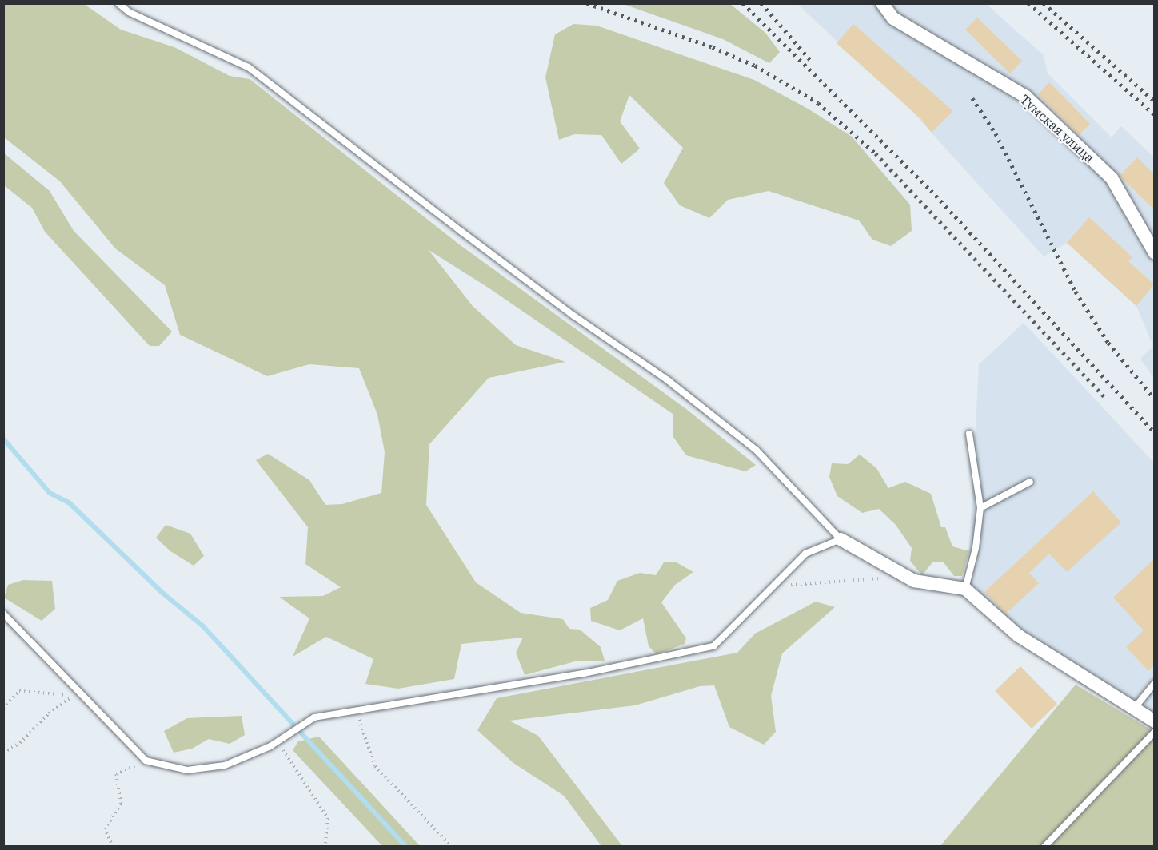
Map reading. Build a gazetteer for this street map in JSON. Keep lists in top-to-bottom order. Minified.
{"streets":{"street":["Тумская улица"]}}
